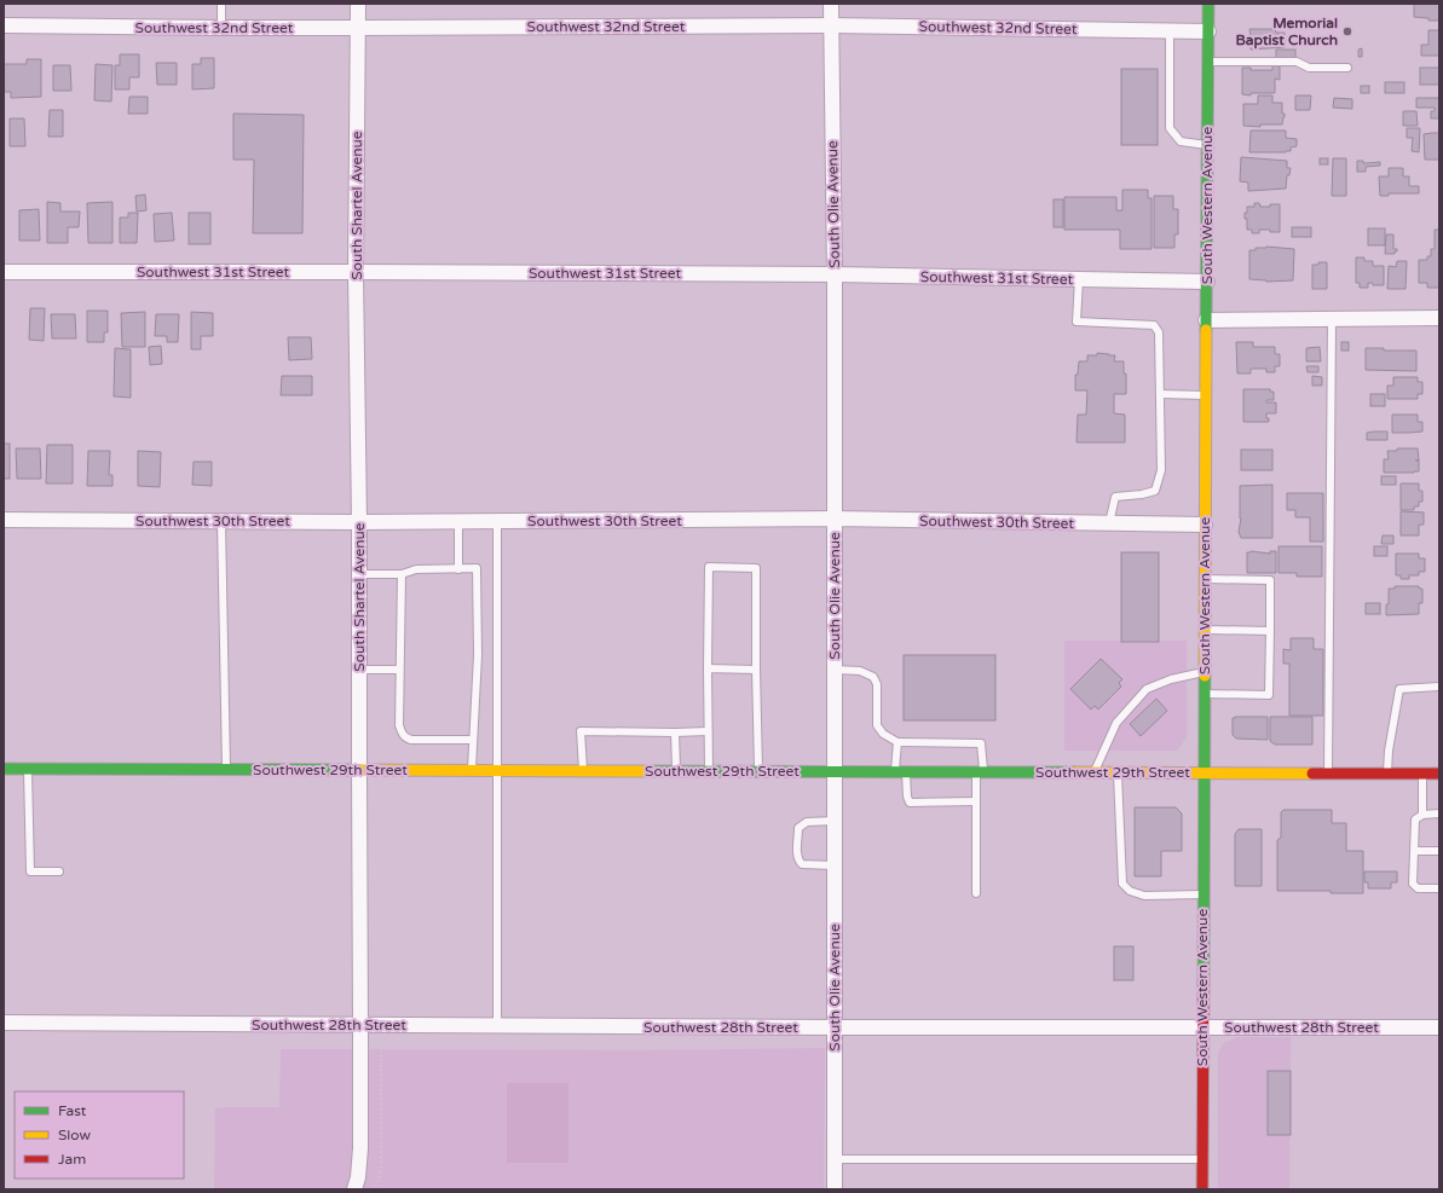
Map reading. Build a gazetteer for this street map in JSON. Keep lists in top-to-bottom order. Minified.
{"streets":{"main road":["South Western Avenue","Southwest 29th Street"],"street":["Southwest 32nd Street","South Olie Avenue","South Shartel Avenue","Southwest 31st Street","Southwest 30th Street","Southwest 28th Street"]},"crossings":[["Southwest 32nd Street","South Olie Avenue"],["Southwest 32nd Street","South Shartel Avenue"],["Southwest 32nd Street","South Western Avenue"],["South Olie Avenue","Southwest 31st Street"],["South Olie Avenue","Southwest 30th Street"],["South Olie Avenue","Southwest 29th Street"],["South Olie Avenue","Southwest 28th Street"],["South Shartel Avenue","Southwest 31st Street"],["South Shartel Avenue","Southwest 30th Street"],["South Shartel Avenue","Southwest 29th Street"],["South Shartel Avenue","Southwest 28th Street"],["South Western Avenue","Southwest 31st Street"],["South Western Avenue","Southwest 30th Street"],["South Western Avenue","Southwest 29th Street"],["South Western Avenue","Southwest 28th Street"]],"places":["Memorial Baptist Church"],"legend":["Fast","Slow","Jam"]}
